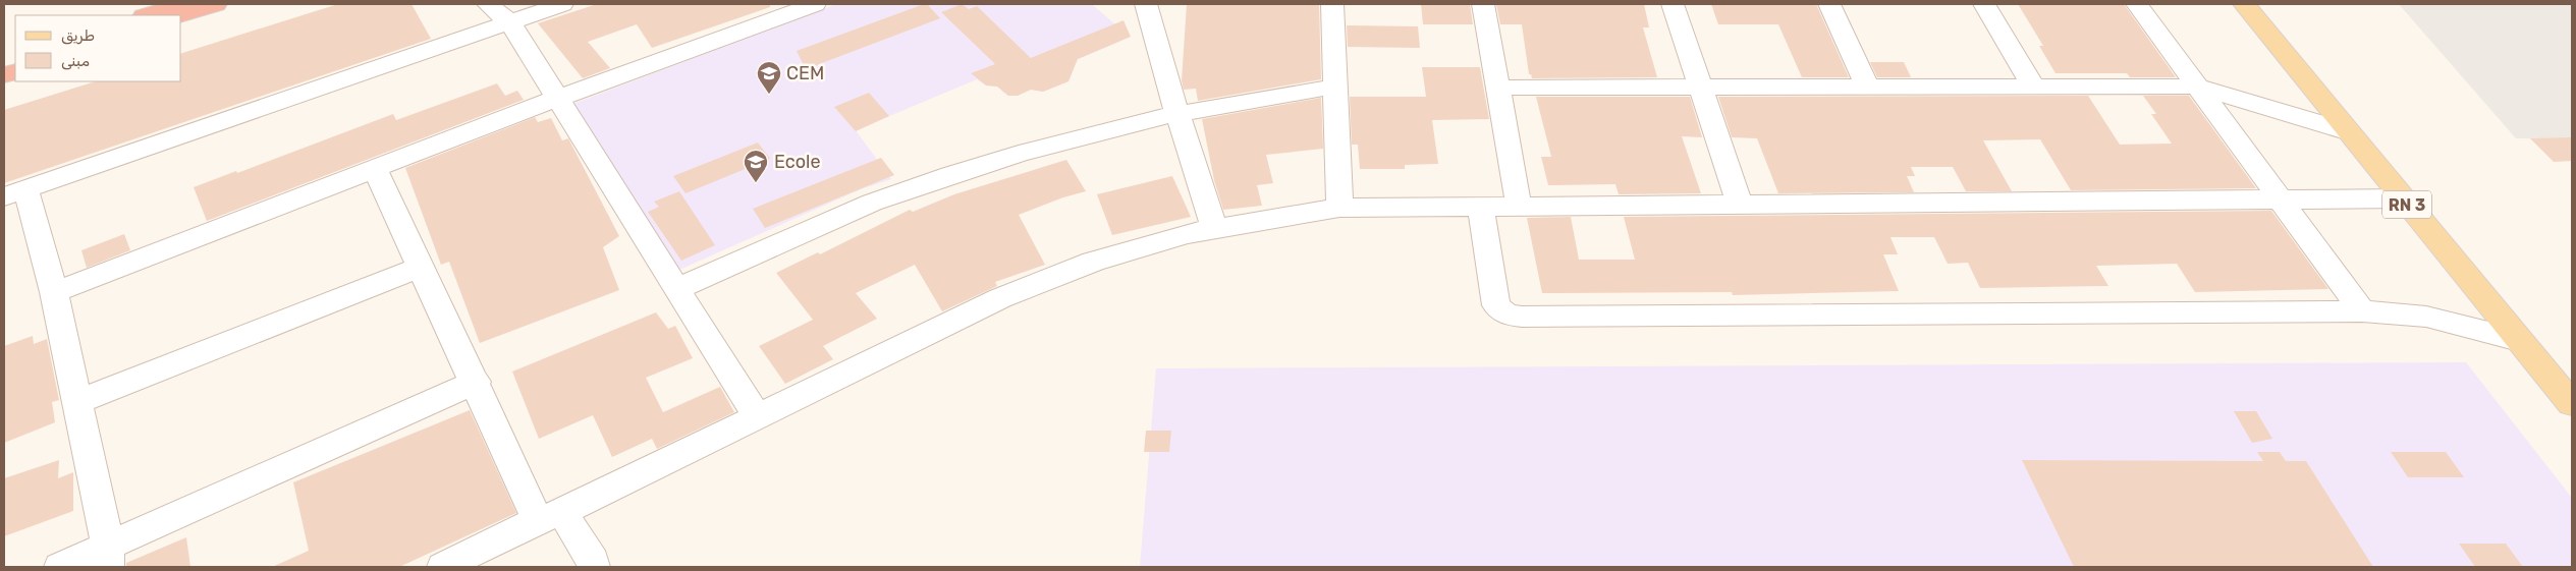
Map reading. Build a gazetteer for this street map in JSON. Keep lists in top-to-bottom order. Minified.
{"streets":{"main road":["RN 3"]},"places":{"school or university":["CEM","Ecole"]},"legend":["طريق","مبنى"]}
